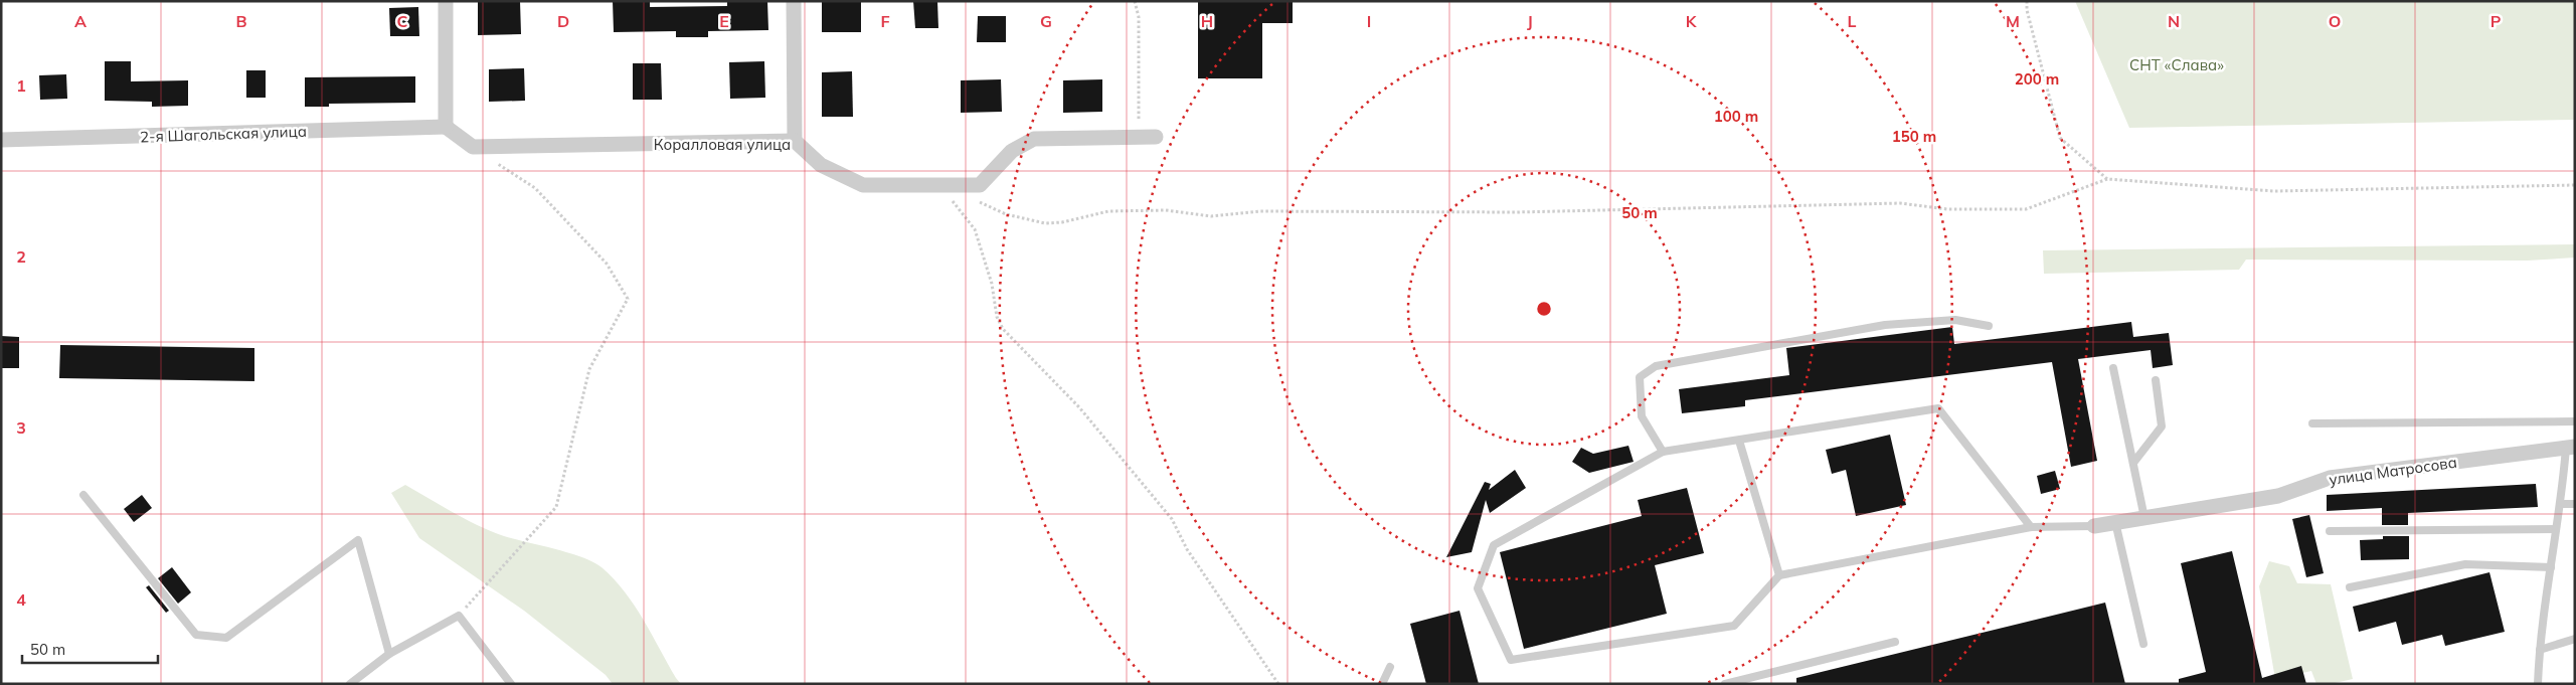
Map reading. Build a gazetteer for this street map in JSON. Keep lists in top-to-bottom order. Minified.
{"streets":{"street":["2-я Шагольская улица","Коралловая улица","улица Матросова"]},"crossings":[["2-я Шагольская улица","Коралловая улица"]],"parks":["СНТ «Слава»"],"scale_bar":"50 m","grid":{"columns":["A","B","C","D","E","F","G","H","I","J","K","L","M","N","O","P"],"rows":["1","2","3","4"]},"rings":["200 m","100 m","150 m","50 m"]}
